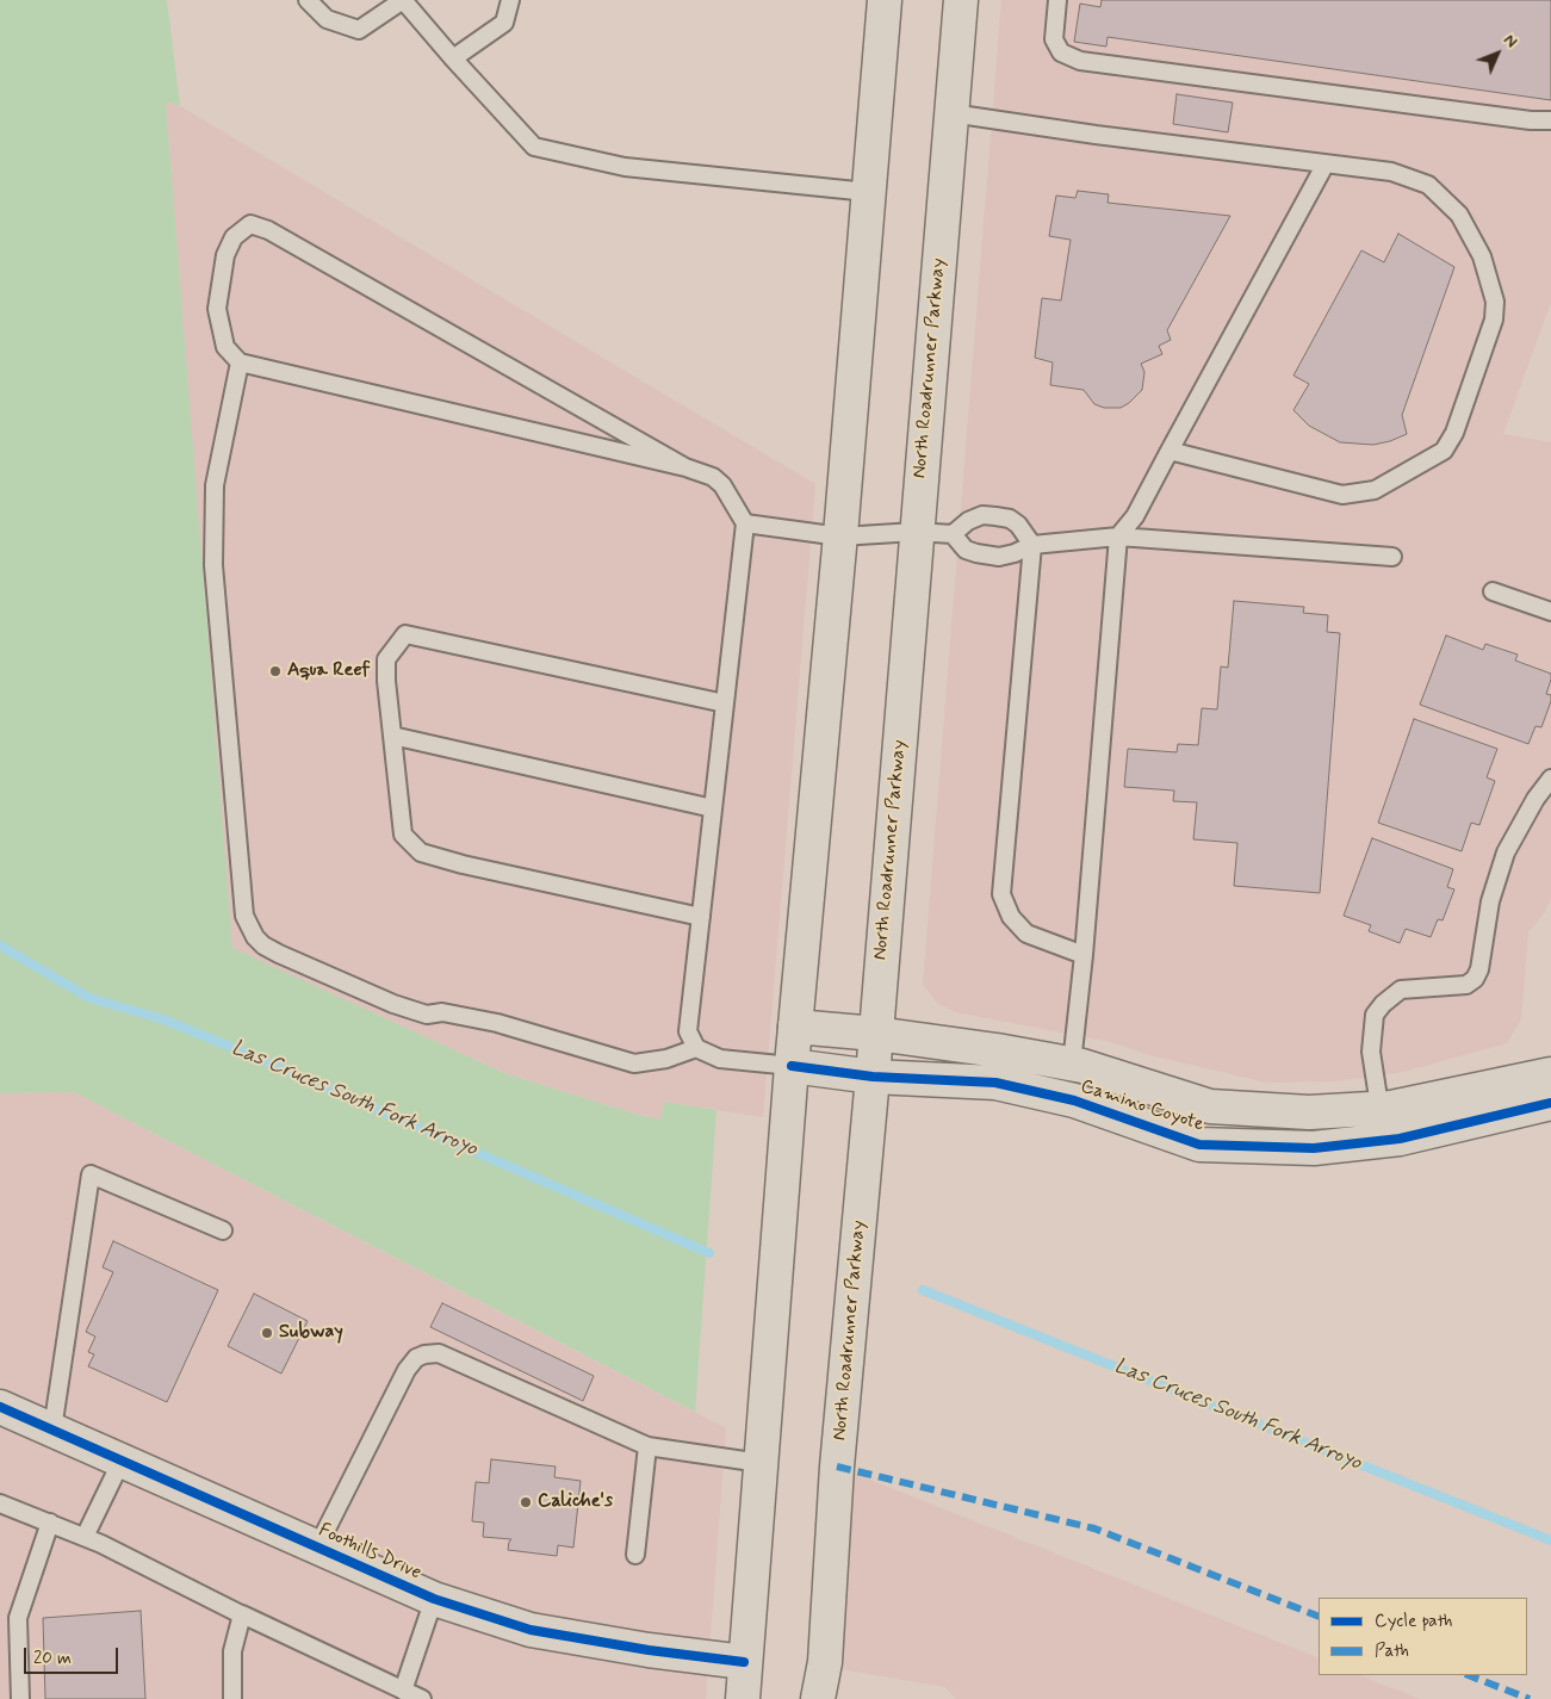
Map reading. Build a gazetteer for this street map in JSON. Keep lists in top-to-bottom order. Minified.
{"streets":{"main road":["North Roadrunner Parkway","Camino Coyote","Foothills Drive"]},"crossings":[["North Roadrunner Parkway","Camino Coyote"]],"water":["Las Cruces South Fork Arroyo"],"places":["Aqua Reef","Subway","Caliche's"],"legend":["Cycle path","Path"],"scale_bar":"20 m","north":"top right"}
